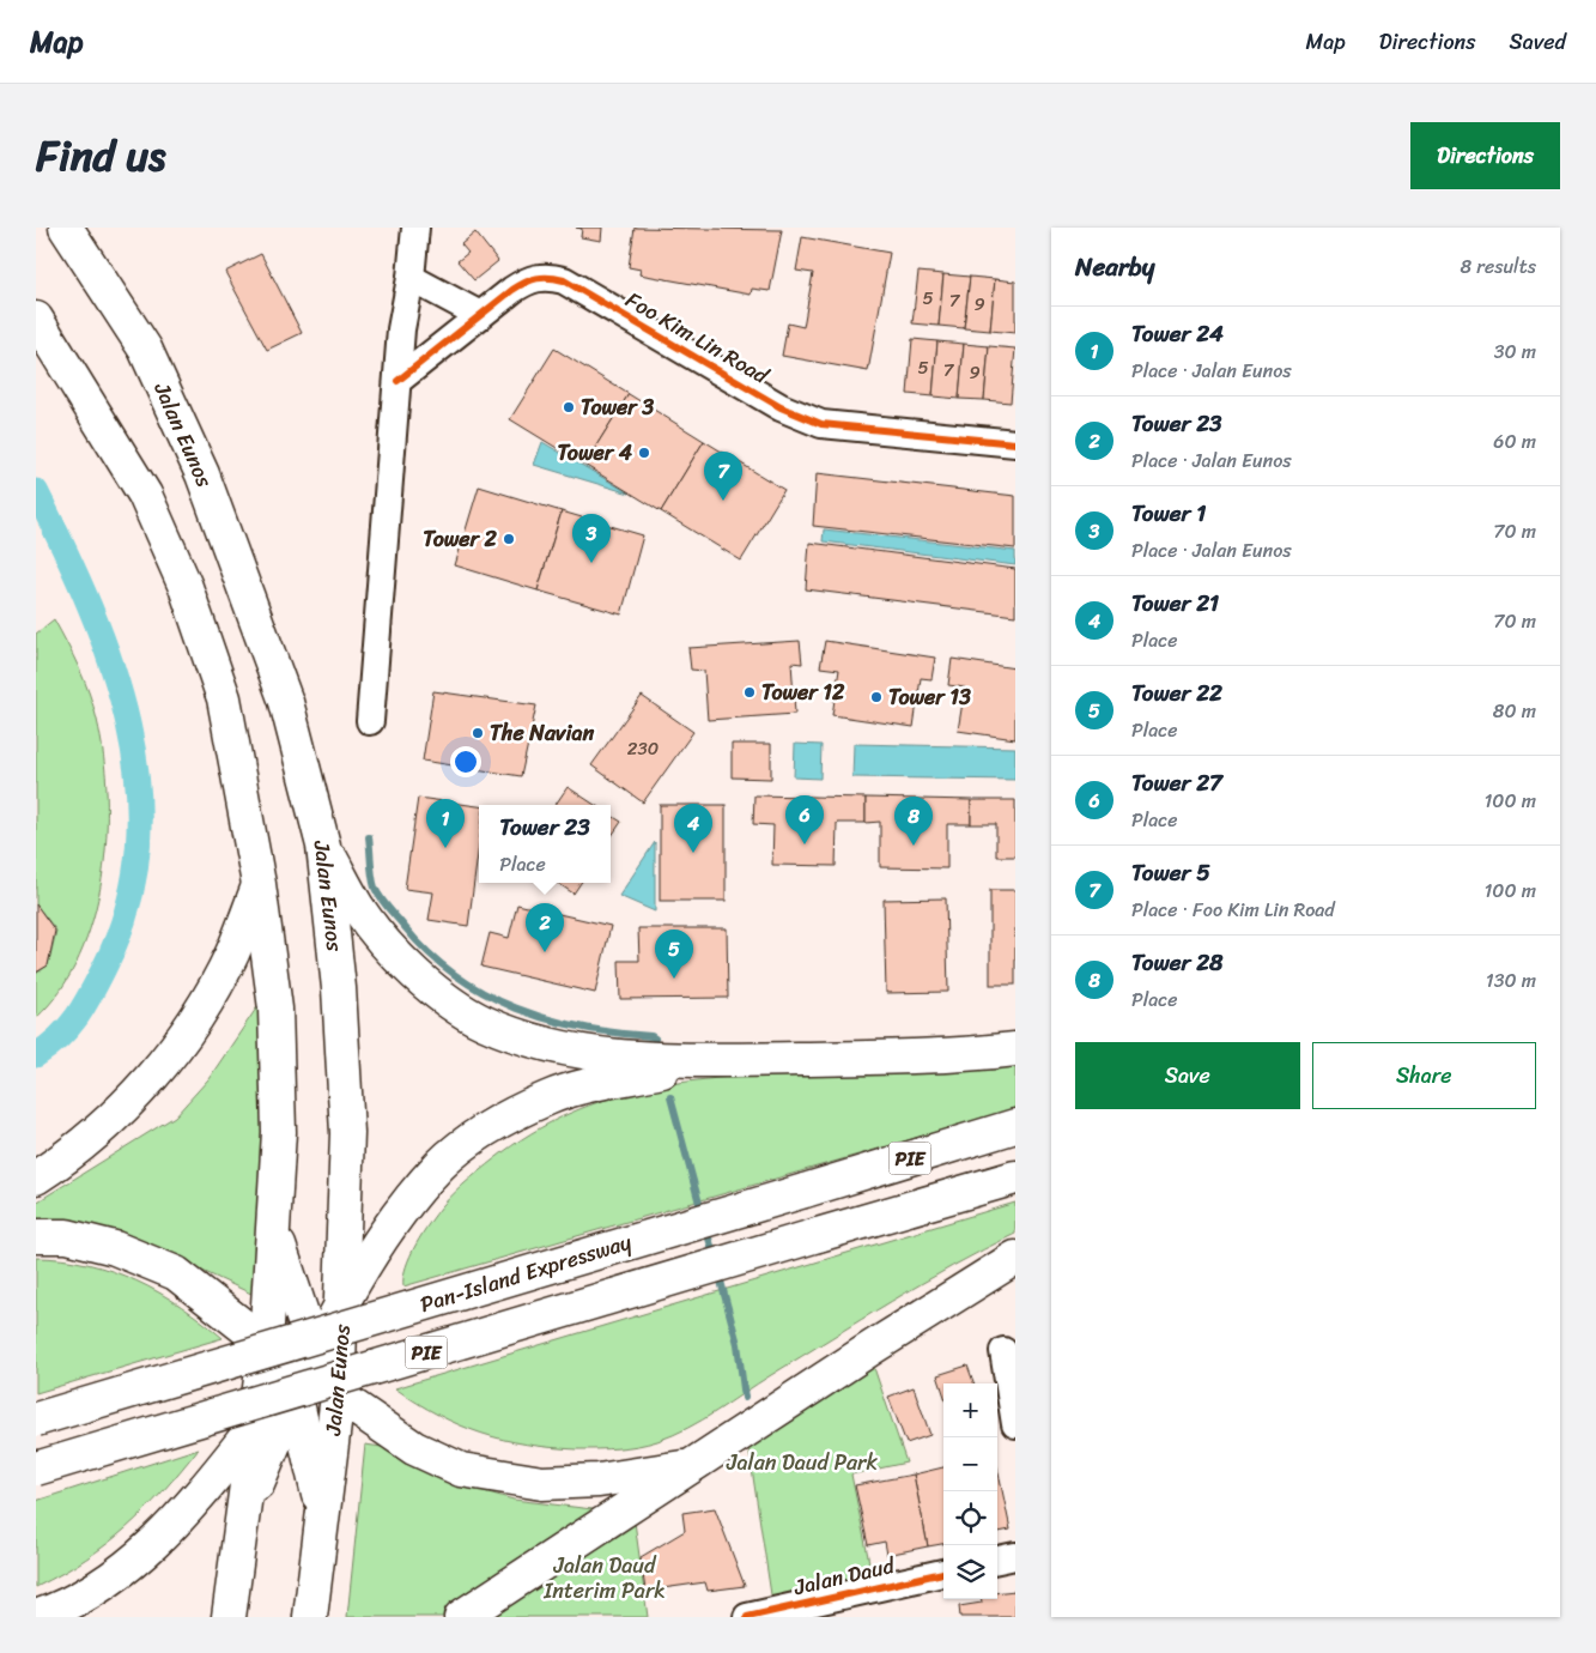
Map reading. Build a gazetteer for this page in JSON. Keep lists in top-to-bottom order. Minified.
{"streets":{"highway":["Jalan Eunos","PIE","Pan-Island Expressway"],"street":["Foo Kim Lin Road","Jalan Daud"]},"parks":["Jalan Daud Park","Jalan Daud Interim Park"],"places":["Tower 3","Tower 4","Tower 2","Tower 12","Tower 13","The Navian"],"house_numbers":["5","7","9","5","7","9","230"],"page":{"header":"Map","nav":["Map","Directions","Saved"],"title":"Find us","buttons":["Directions",["Save","Share"]],"heading":["Nearby","8 results"],"list":[{"mark":"1","name":"Tower 24","note":"Place · Jalan Eunos","value":"30 m"},{"mark":"2","name":"Tower 23","note":"Place · Jalan Eunos","value":"60 m"},{"mark":"3","name":"Tower 1","note":"Place · Jalan Eunos","value":"70 m"},{"mark":"4","name":"Tower 21","note":"Place","value":"70 m"},{"mark":"5","name":"Tower 22","note":"Place","value":"80 m"},{"mark":"6","name":"Tower 27","note":"Place","value":"100 m"},{"mark":"7","name":"Tower 5","note":"Place · Foo Kim Lin Road","value":"100 m"},{"mark":"8","name":"Tower 28","note":"Place","value":"130 m"}],"pins":["7","3","6","8","1","4","2","5"],"popup":["Tower 23","Place"],"map_buttons":["+","−"]}}
